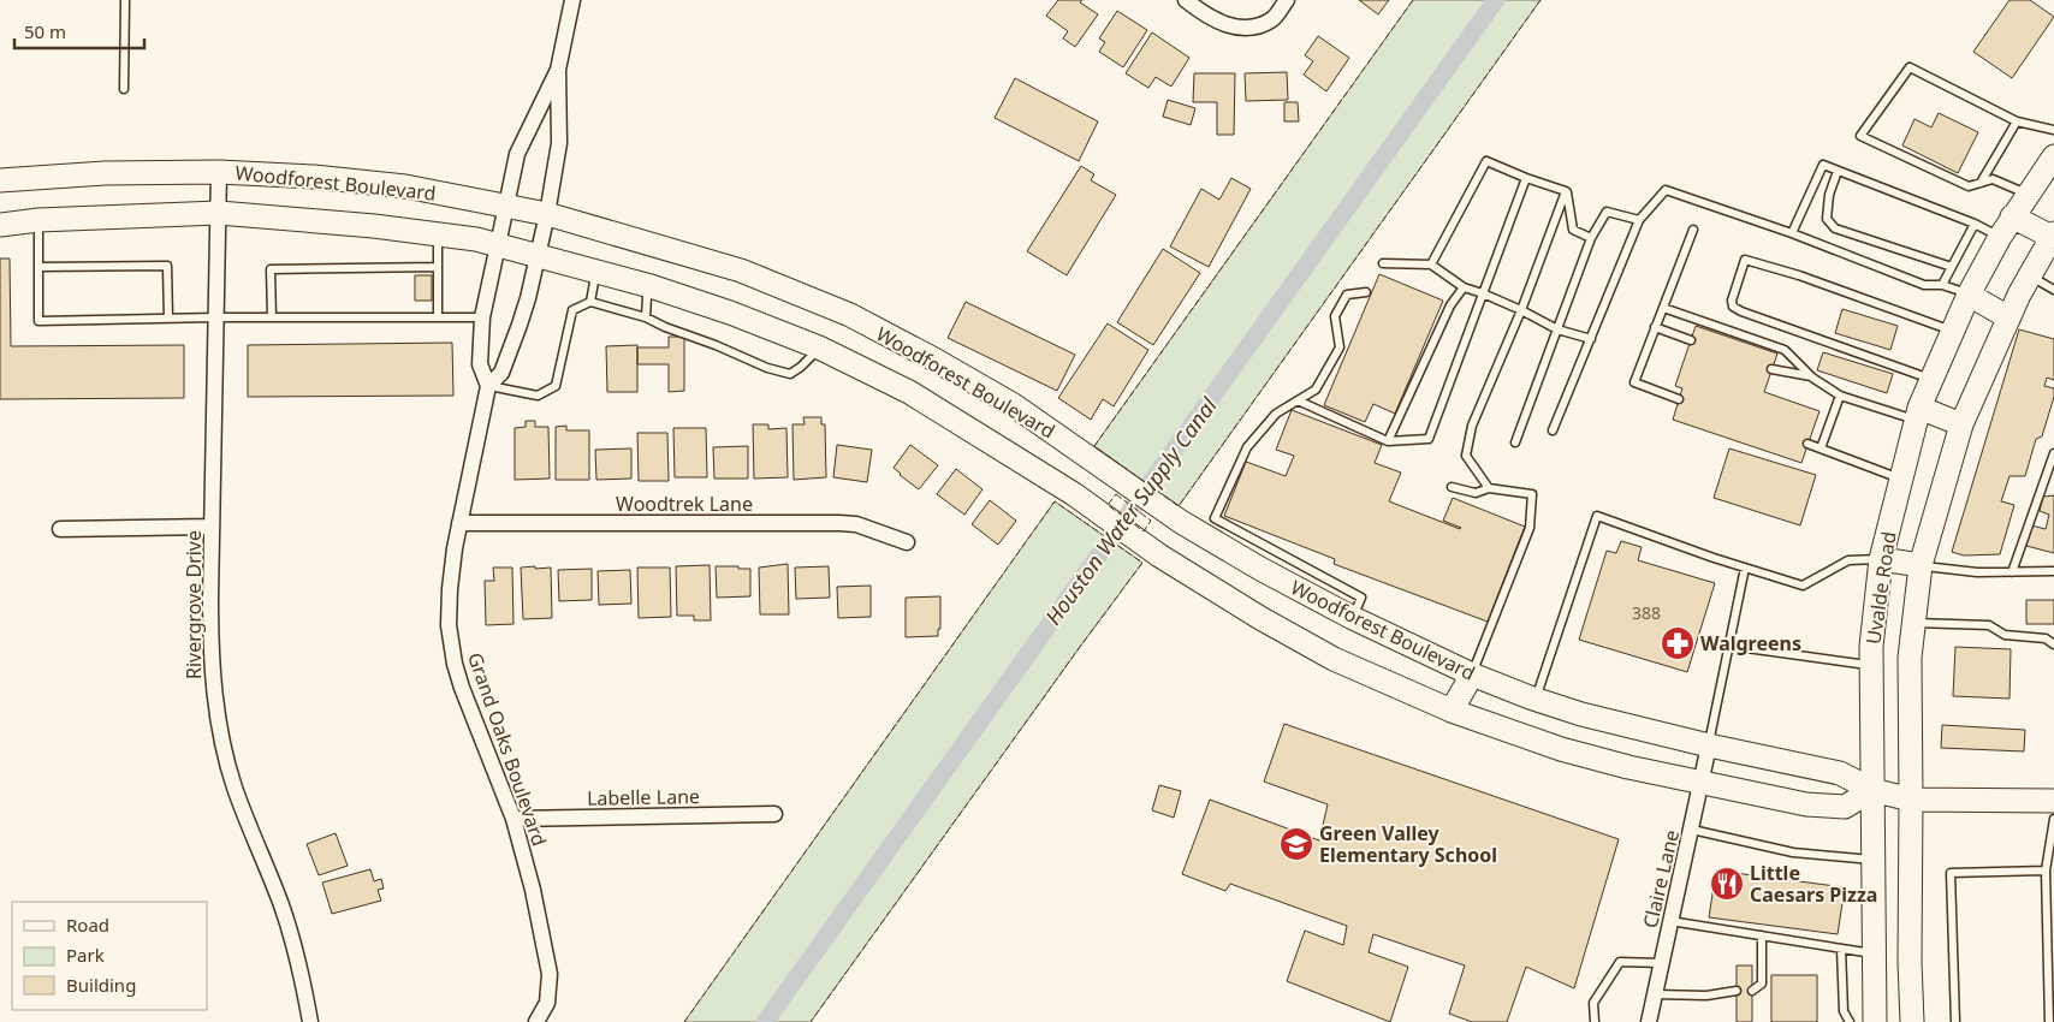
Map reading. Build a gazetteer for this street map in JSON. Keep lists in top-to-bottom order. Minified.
{"streets":{"main road":["Woodforest Boulevard","Uvalde Road"],"street":["Woodtrek Lane","Rivergrove Drive","Grand Oaks Boulevard","Labelle Lane","Claire Lane"]},"crossings":[["Woodforest Boulevard","Uvalde Road"],["Woodforest Boulevard","Rivergrove Drive"],["Woodforest Boulevard","Grand Oaks Boulevard"],["Woodforest Boulevard","Claire Lane"],["Woodtrek Lane","Grand Oaks Boulevard"],["Grand Oaks Boulevard","Labelle Lane"]],"water":["Houston Water Supply Canal"],"places":{"pharmacy":["Walgreens"],"school or university":["Green Valley Elementary School"],"restaurant":["Little Caesars Pizza"]},"house_numbers":["388"],"legend":["Road","Park","Building"],"scale_bar":"50 m"}
